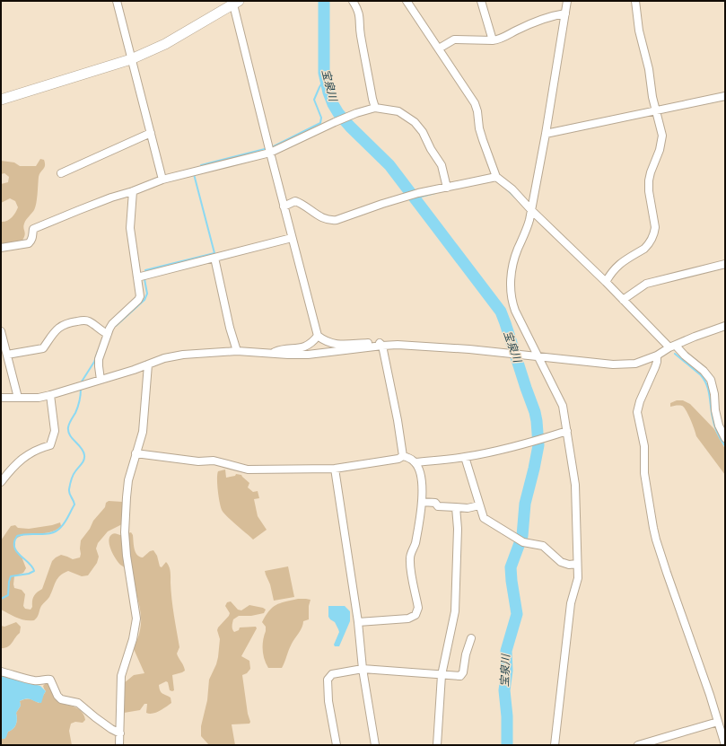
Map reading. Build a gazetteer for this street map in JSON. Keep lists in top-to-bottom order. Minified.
{"water":["宝泉川"]}
